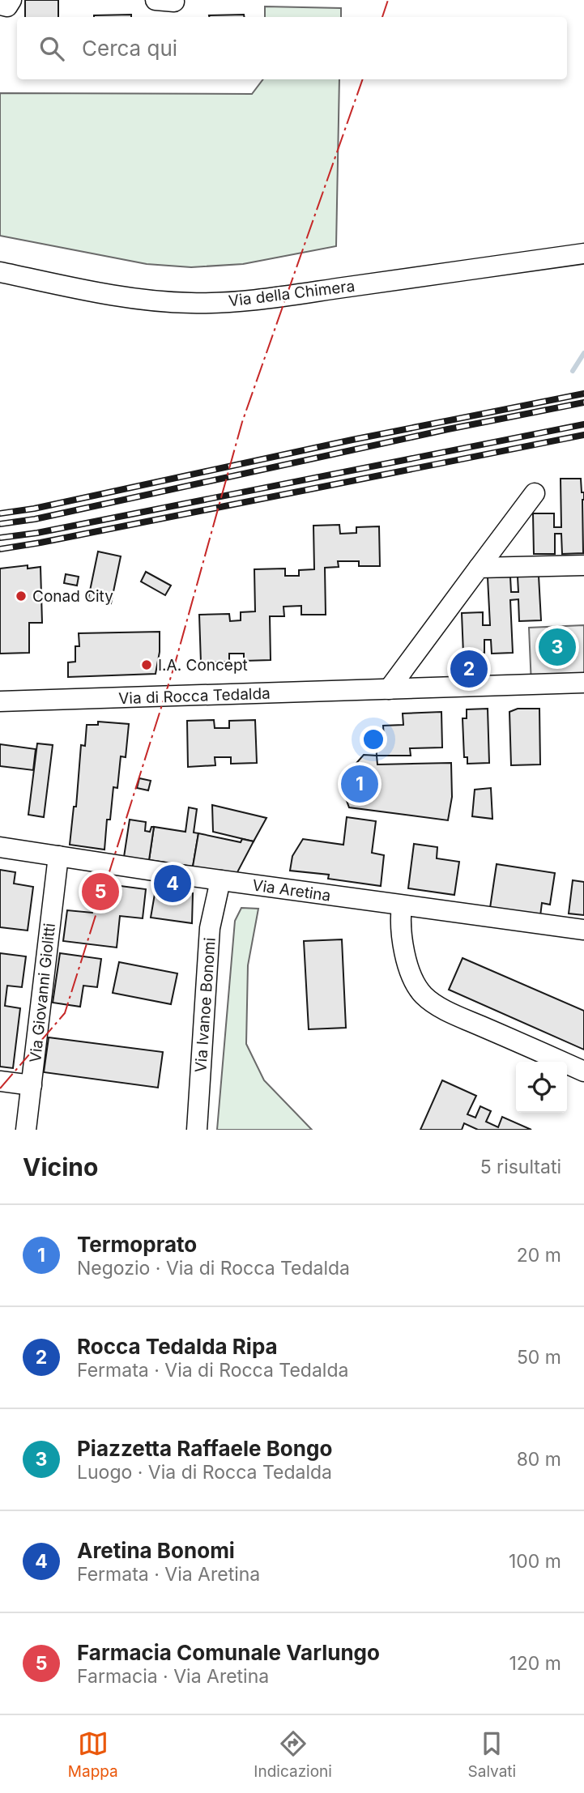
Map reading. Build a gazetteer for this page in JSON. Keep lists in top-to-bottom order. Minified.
{"streets":{"street":["Via della Chimera","Via di Rocca Tedalda","Via Aretina","Via Giovanni Giolitti","Via Ivanoe Bonomi"]},"crossings":[["Via Aretina","Via Giovanni Giolitti"],["Via Aretina","Via Ivanoe Bonomi"]],"places":["Conad City","I.A. Concept"],"page":{"search":"Cerca qui","pins":["3","2","1","4","5"],"heading":["Vicino","5 risultati"],"list":[{"mark":"1","name":"Termoprato","note":"Negozio · Via di Rocca Tedalda","value":"20 m"},{"mark":"2","name":"Rocca Tedalda Ripa","note":"Fermata · Via di Rocca Tedalda","value":"50 m"},{"mark":"3","name":"Piazzetta Raffaele Bongo","note":"Luogo · Via di Rocca Tedalda","value":"80 m"},{"mark":"4","name":"Aretina Bonomi","note":"Fermata · Via Aretina","value":"100 m"},{"mark":"5","name":"Farmacia Comunale Varlungo","note":"Farmacia · Via Aretina","value":"120 m"}],"nav":["Mappa","Indicazioni","Salvati"]}}
